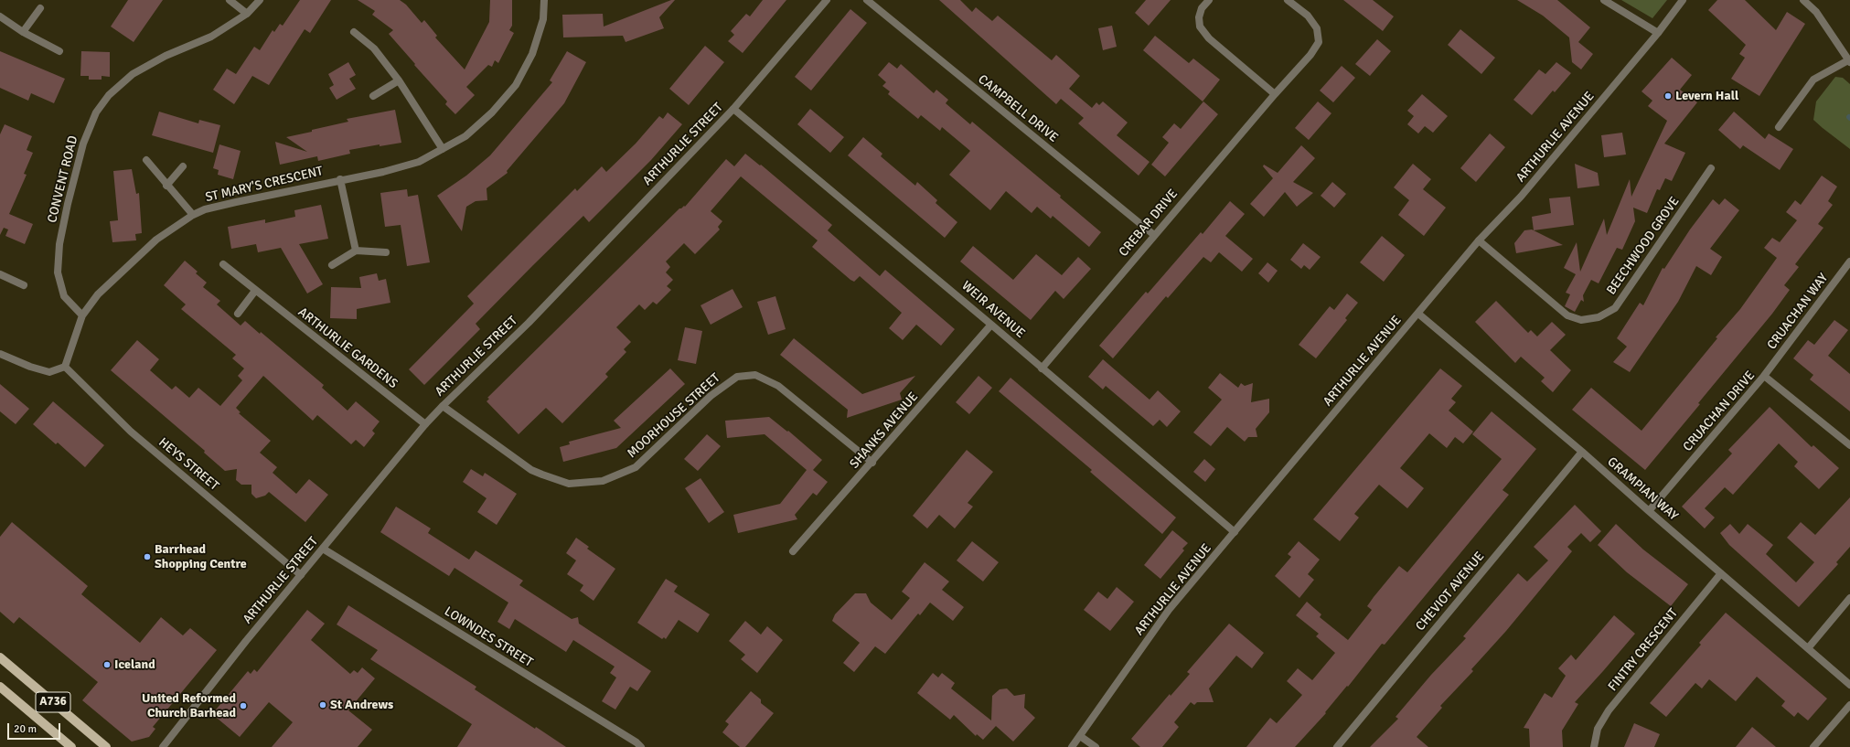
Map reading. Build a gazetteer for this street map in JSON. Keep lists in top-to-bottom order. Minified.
{"streets":{"main road":["A736"],"street":["CAMPBELL DRIVE","ARTHURLIE AVENUE","ARTHURLIE STREET","CONVENT ROAD","ST MARY'S CRESCENT","CREBAR DRIVE","BEECHWOOD GROVE","WEIR AVENUE","CRUACHAN WAY","ARTHURLIE GARDENS","CRUACHAN DRIVE","MOORHOUSE STREET","SHANKS AVENUE","HEYS STREET","GRAMPIAN WAY","CHEVIOT AVENUE","LOWNDES STREET","FINTRY CRESCENT"]},"crossings":[["CAMPBELL DRIVE","CREBAR DRIVE"],["ARTHURLIE AVENUE","BEECHWOOD GROVE"],["ARTHURLIE AVENUE","WEIR AVENUE"],["ARTHURLIE AVENUE","GRAMPIAN WAY"],["ARTHURLIE STREET","WEIR AVENUE"],["ARTHURLIE STREET","ARTHURLIE GARDENS"],["ARTHURLIE STREET","MOORHOUSE STREET"],["ARTHURLIE STREET","HEYS STREET"],["ARTHURLIE STREET","LOWNDES STREET"],["CONVENT ROAD","ST MARY'S CRESCENT"],["ST MARY'S CRESCENT","HEYS STREET"],["CREBAR DRIVE","WEIR AVENUE"],["WEIR AVENUE","SHANKS AVENUE"],["CRUACHAN WAY","CRUACHAN DRIVE"],["CRUACHAN DRIVE","GRAMPIAN WAY"],["MOORHOUSE STREET","SHANKS AVENUE"],["GRAMPIAN WAY","CHEVIOT AVENUE"],["GRAMPIAN WAY","FINTRY CRESCENT"]],"places":["Levern Hall","Barrhead Shopping Centre","Iceland","St Andrews","United Reformed Church Barhead"],"scale_bar":"20 m"}
